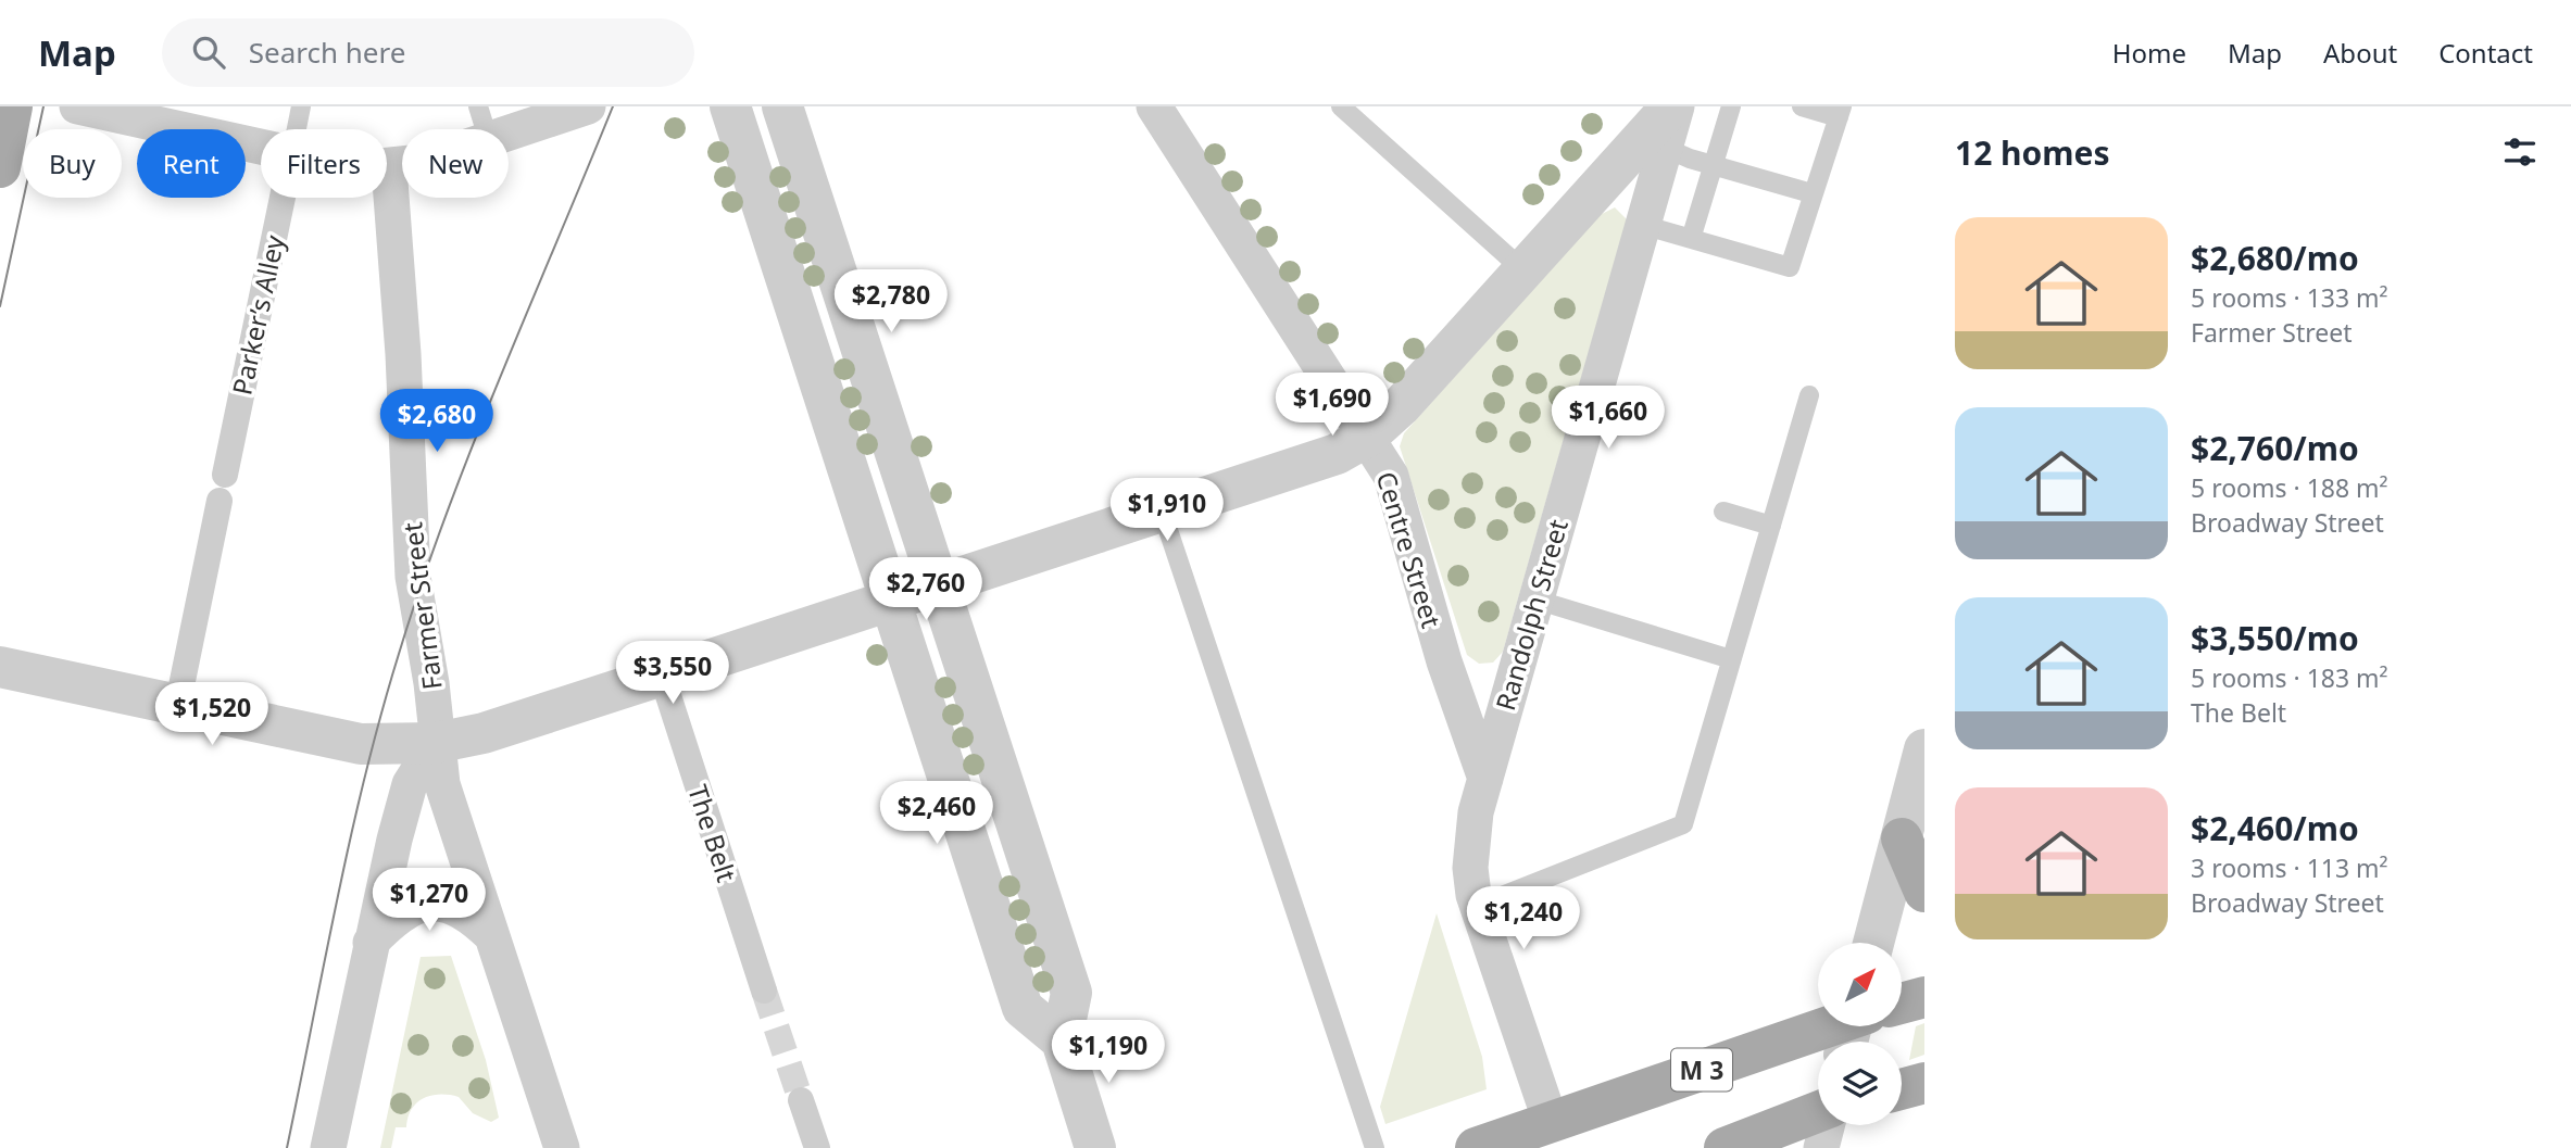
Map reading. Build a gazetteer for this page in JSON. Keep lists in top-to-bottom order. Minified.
{"streets":{"main road":["M 3"],"street":["Parker’s Alley","Centre Street","Farmer Street","Randolph Street","The Belt"]},"crossings":[["Centre Street","Randolph Street"],["Randolph Street","M 3"]],"north":"top right","page":{"header":"Map","search":"Search here","nav":["Home","Map","About","Contact"],"heading":"12 homes","chip":["Buy","Rent","Filters","New"],"list":[{"name":"$2,680/mo","note":"5 rooms · 133 m² · Farmer Street"},{"name":"$2,760/mo","note":"5 rooms · 188 m² · Broadway Street"},{"name":"$3,550/mo","note":"5 rooms · 183 m² · The Belt"},{"name":"$2,460/mo","note":"3 rooms · 113 m² · Broadway Street"}],"price":["$2,780","$1,690","$1,660","$2,680","$1,910","$2,760","$3,550","$1,520","$2,460","$1,270","$1,240","$1,190"]}}
